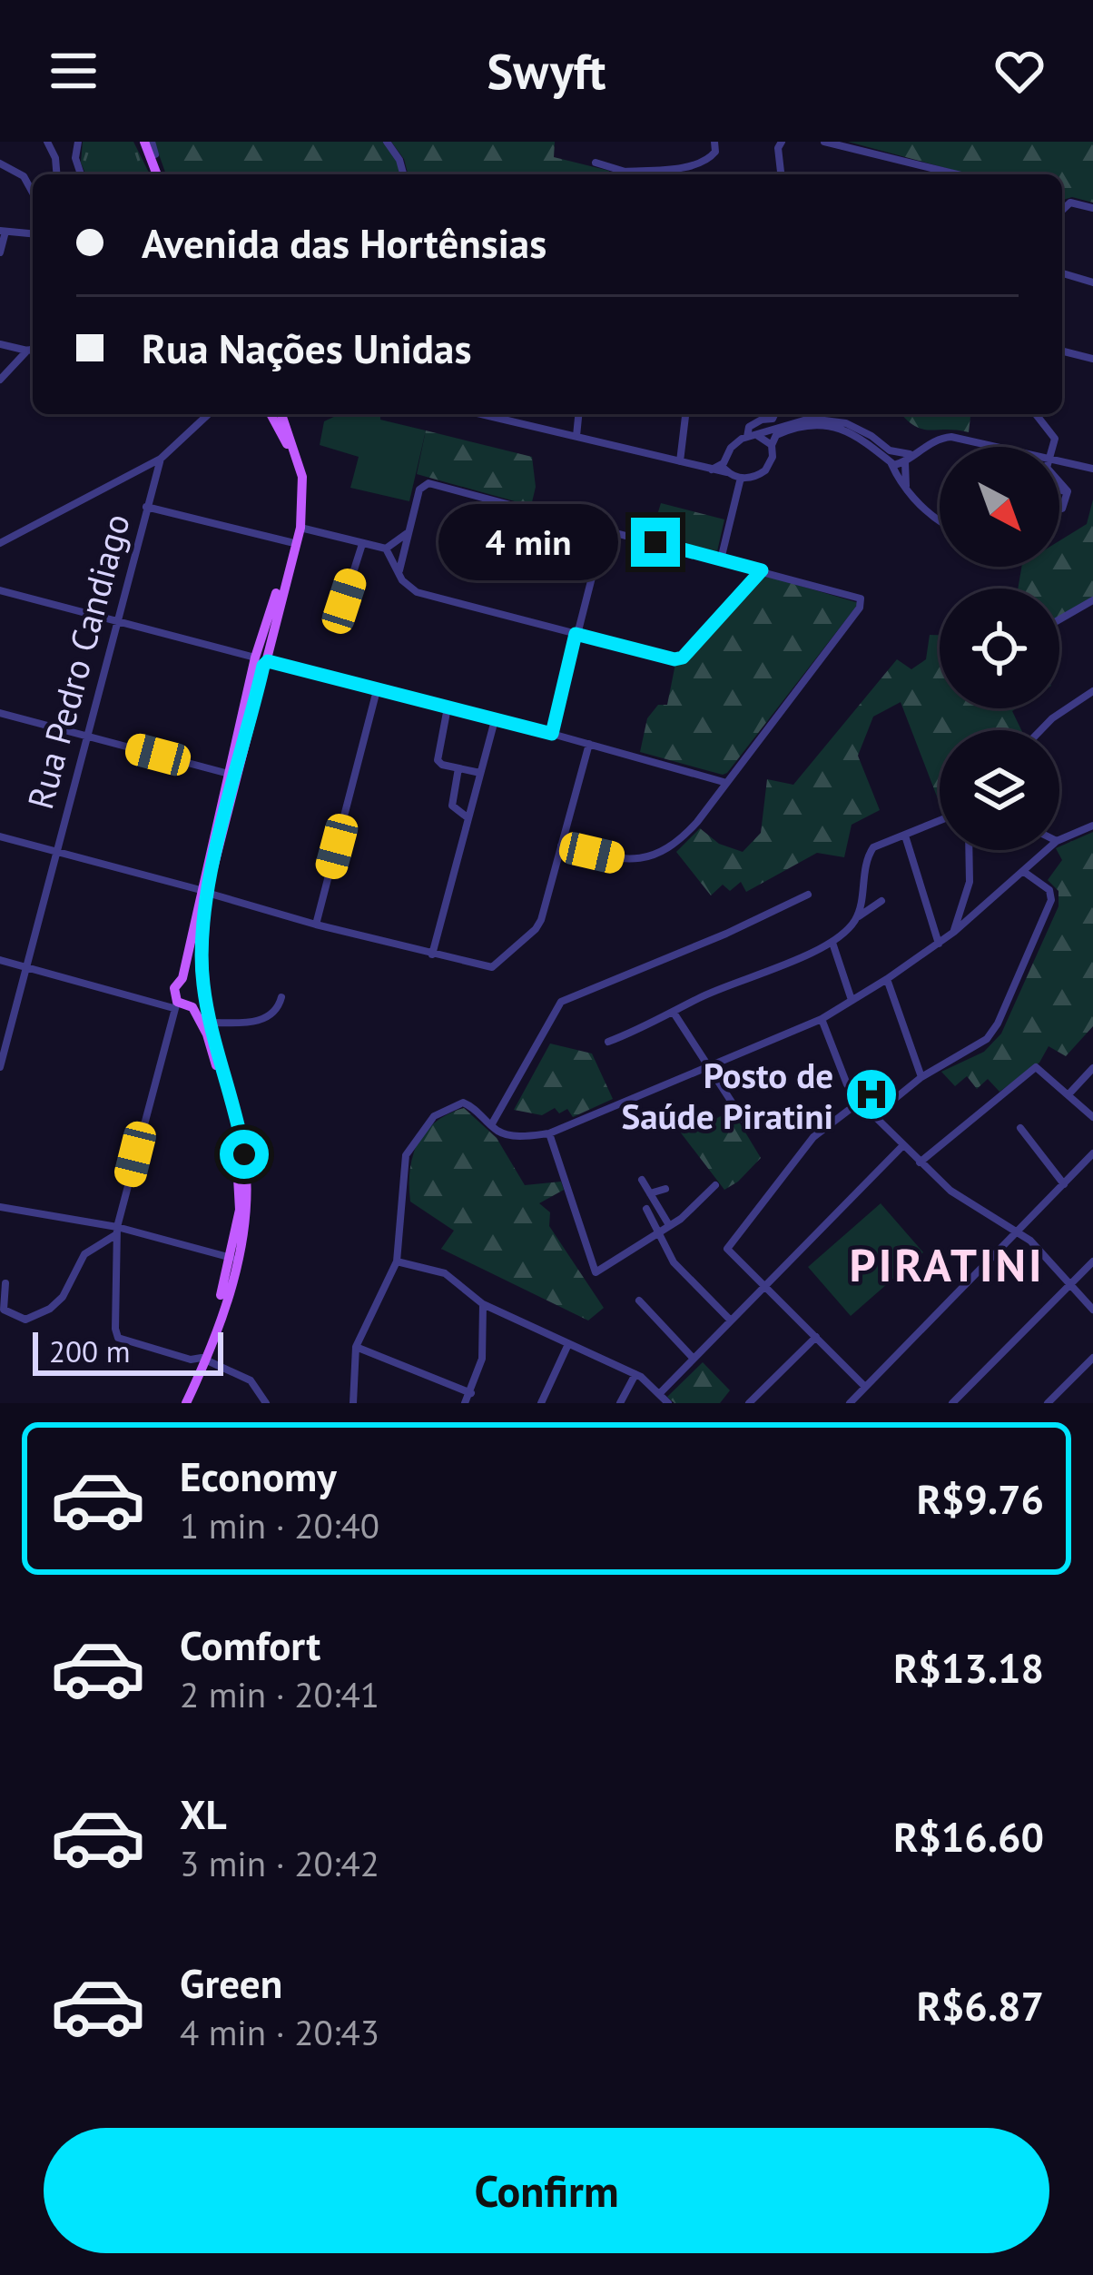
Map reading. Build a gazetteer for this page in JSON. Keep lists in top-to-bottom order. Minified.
{"streets":{"street":["Rua Pedro Candiago"]},"districts":["PIRATINI"],"places":{"hospital":["Posto de Saúde Piratini"]},"scale_bar":"200 m","north":"bottom right","page":{"header":"Swyft","banner":["Avenida das Hortênsias","Rua Nações Unidas"],"bubble":"4 min","scale":"200 m","list":[{"name":"Economy","note":"1 min · 20:40","value":"R$9.76"},{"name":"Comfort","note":"2 min · 20:41","value":"R$13.18"},{"name":"XL","note":"3 min · 20:42","value":"R$16.60"},{"name":"Green","note":"4 min · 20:43","value":"R$6.87"}],"buttons":"Confirm"}}
